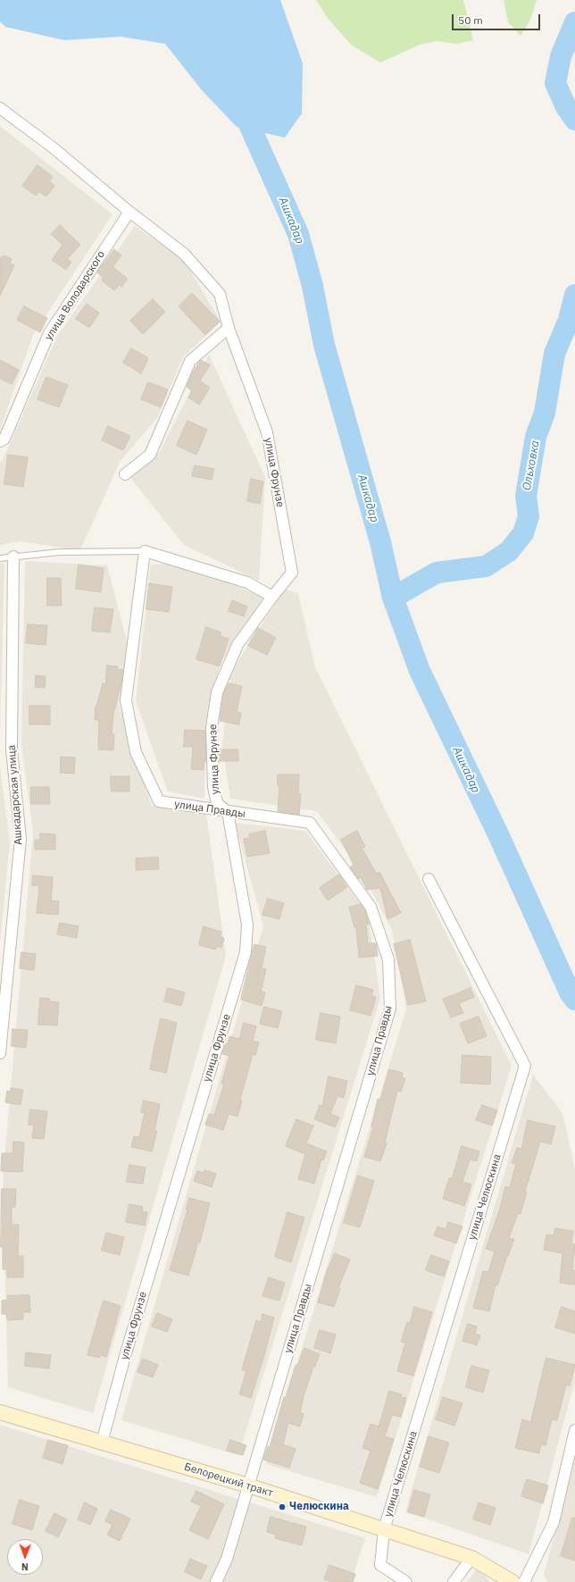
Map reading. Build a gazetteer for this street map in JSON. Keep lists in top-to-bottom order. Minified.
{"streets":{"street":["улица Володарского","улица Фрунзе","Ашкадарская улица","улица Правды","улица Челюскина","Белорецкий тракт"]},"crossings":[["улица Володарского","улица Фрунзе"],["улица Фрунзе","улица Правды"],["улица Фрунзе","Белорецкий тракт"],["улица Правды","Белорецкий тракт"],["улица Челюскина","Белорецкий тракт"]],"water":["Ашкадар","Ольховка"],"places":["Челюскина"],"scale_bar":"50 m","north":"bottom"}
